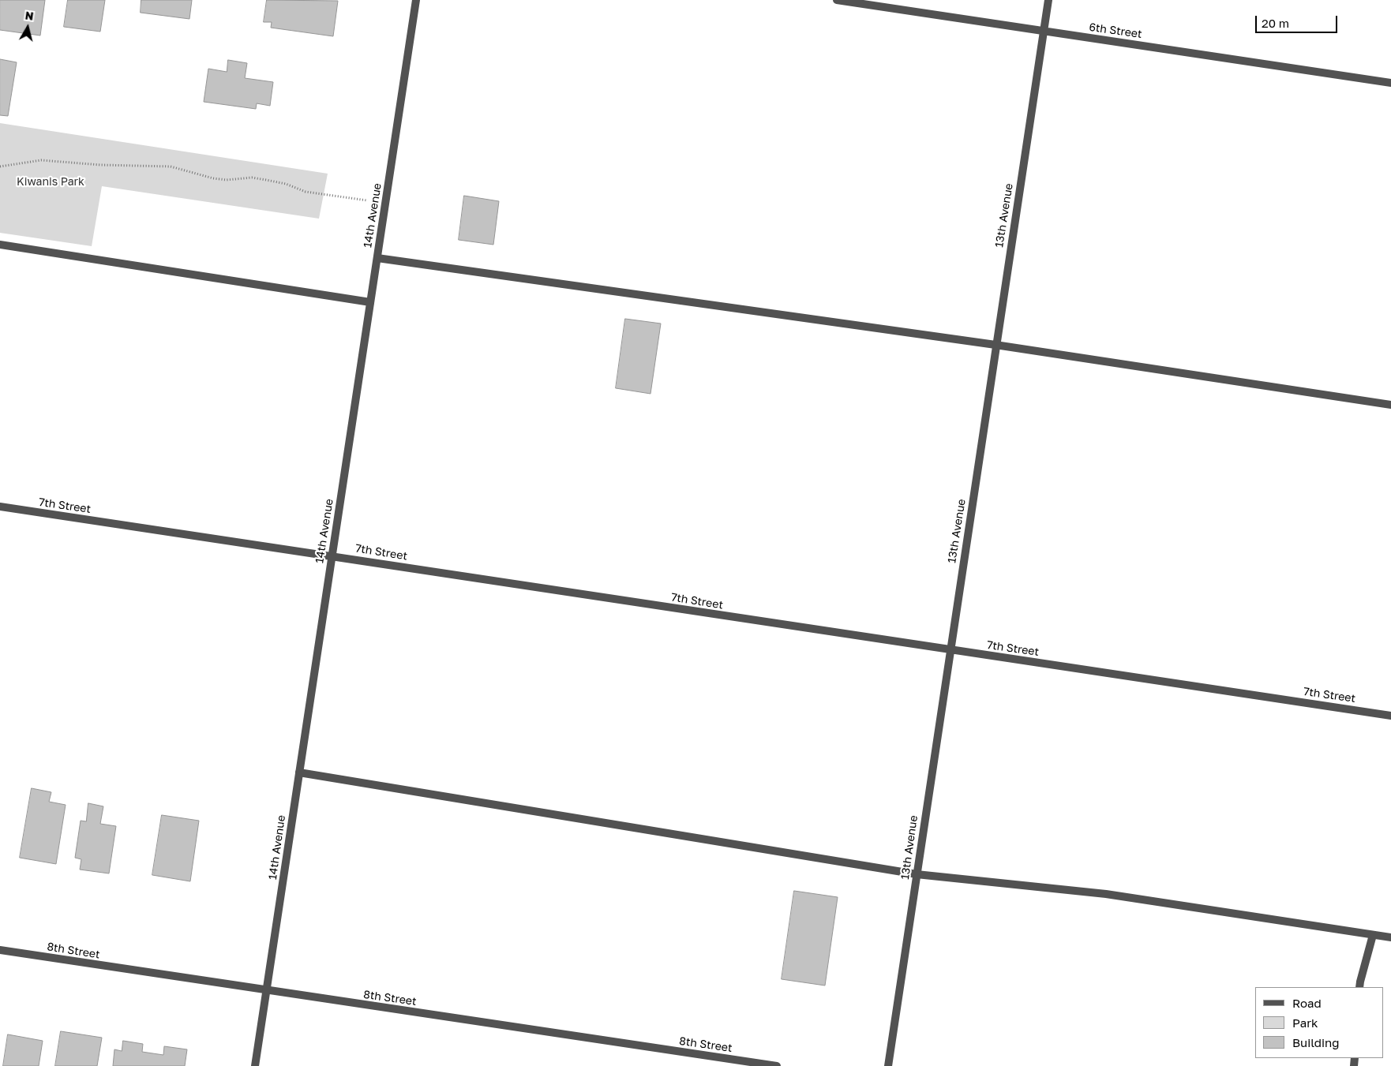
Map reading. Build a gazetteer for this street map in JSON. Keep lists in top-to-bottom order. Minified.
{"streets":{"street":["6th Street","14th Avenue","13th Avenue","7th Street","8th Street"]},"crossings":[["6th Street","13th Avenue"],["14th Avenue","7th Street"],["14th Avenue","8th Street"],["13th Avenue","7th Street"]],"parks":["Kiwanis Park"],"legend":["Road","Park","Building"],"scale_bar":"20 m","north":"top"}
